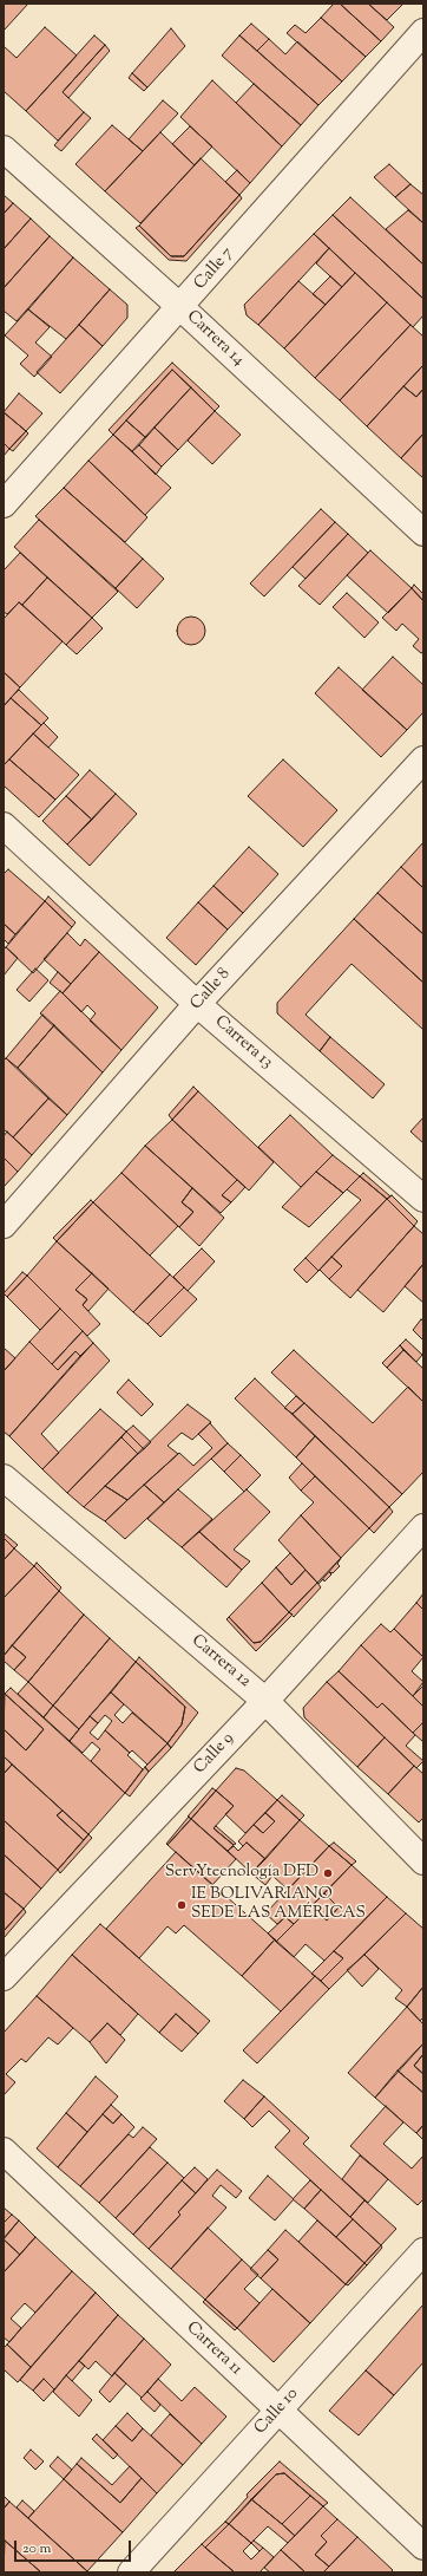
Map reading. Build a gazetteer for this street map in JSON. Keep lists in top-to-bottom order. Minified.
{"streets":{"street":["Calle 7","Carrera 14","Calle 8","Carrera 13","Carrera 12","Calle 9","Carrera 11","Calle 10"]},"crossings":[["Calle 7","Carrera 14"],["Calle 8","Carrera 13"],["Carrera 12","Calle 9"],["Carrera 11","Calle 10"]],"places":["ServYtecnología DFD","IE BOLIVARIANO SEDE LAS AMÉRICAS"],"scale_bar":"20 m"}
